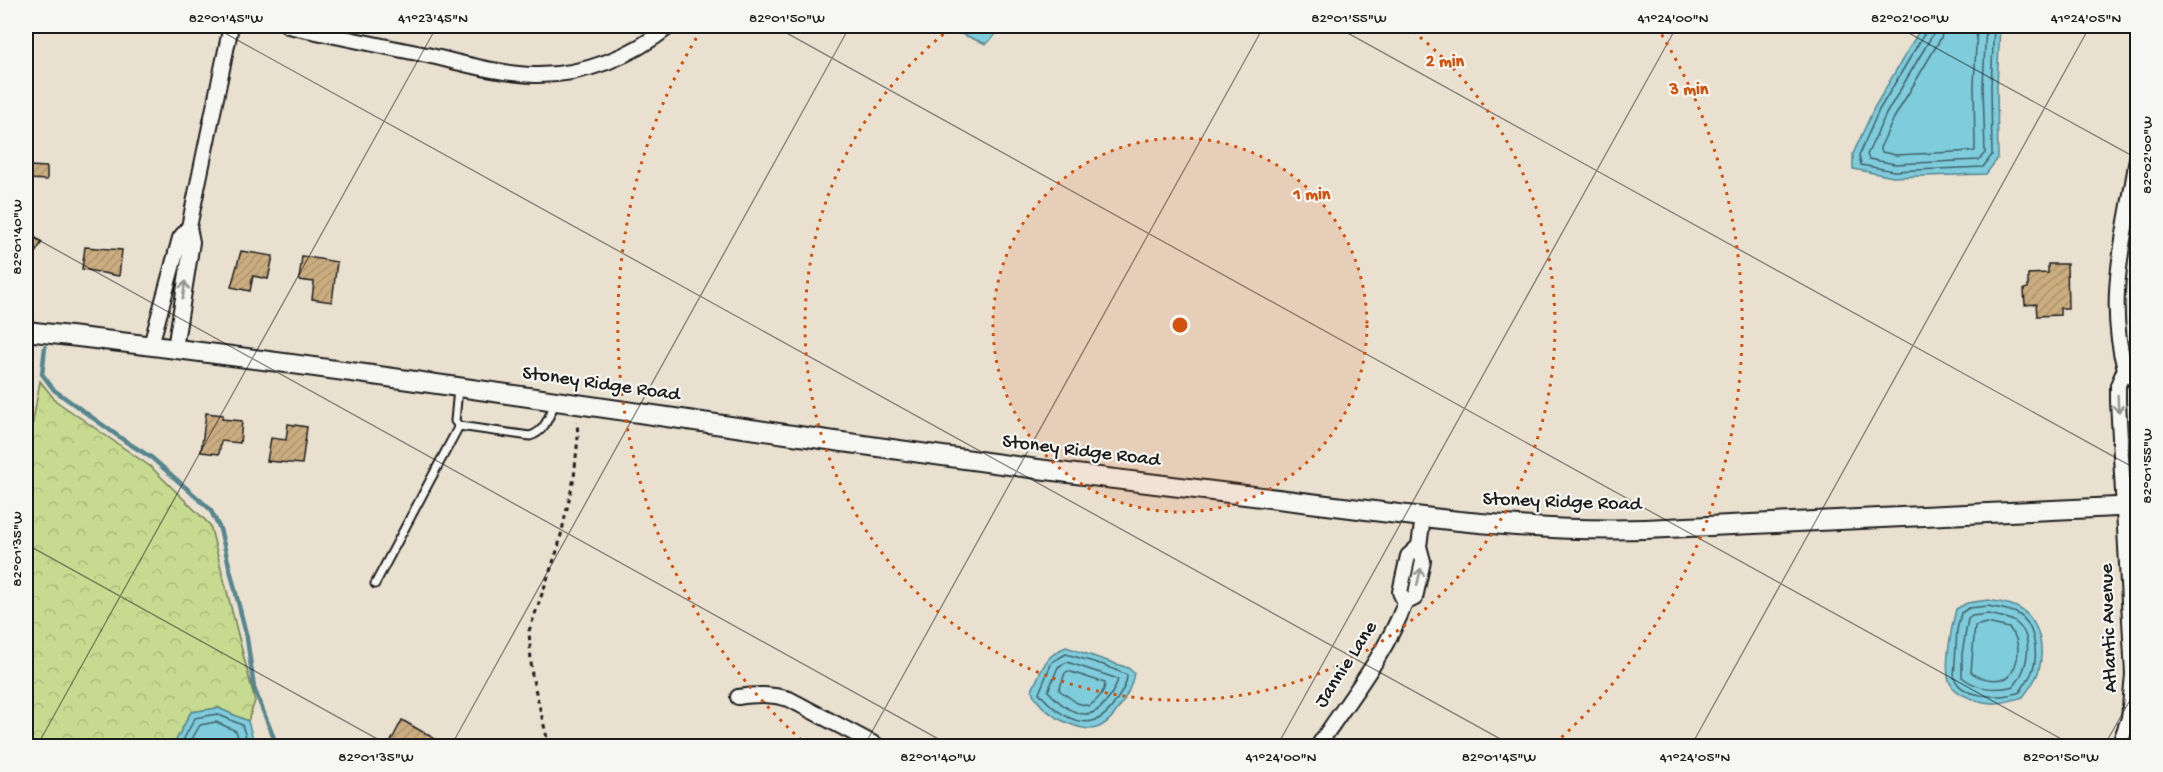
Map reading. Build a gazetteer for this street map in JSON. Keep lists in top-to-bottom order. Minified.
{"streets":{"street":["Stoney Ridge Road","Atlantic Avenue","Jannie Lane"]},"crossings":[["Stoney Ridge Road","Atlantic Avenue"],["Stoney Ridge Road","Jannie Lane"]],"one_way":["Atlantic Avenue"],"coordinates":["82°01'45\"W","41°23'45\"N","82°01'50\"W","82°01'55\"W","41°24'00\"N","82°02'00\"W","41°24'05\"N","82°01'40\"W","82°01'35\"W"],"rings":["2 min","3 min","1 min"]}
